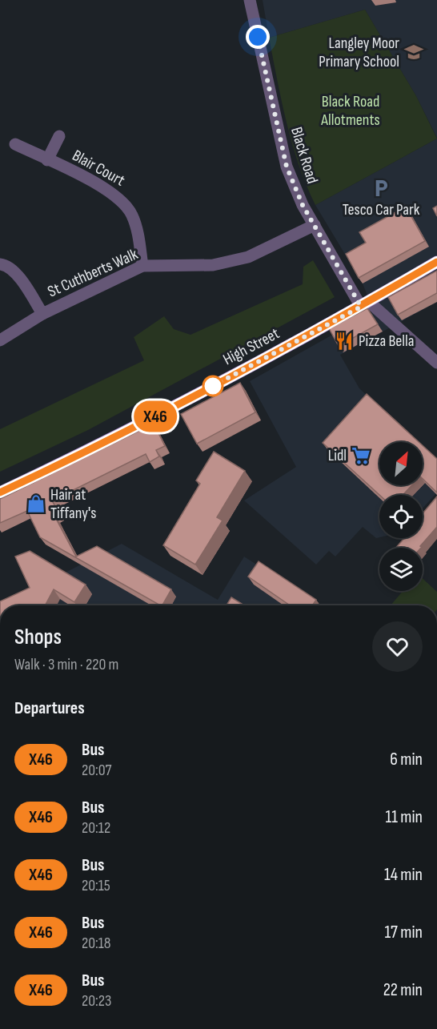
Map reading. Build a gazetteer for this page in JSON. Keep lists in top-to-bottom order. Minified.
{"streets":{"main road":["High Street"],"street":["Black Road","Blair Court","St Cuthberts Walk"]},"crossings":[["Black Road","St Cuthberts Walk"],["Black Road","High Street"],["Blair Court","St Cuthberts Walk"]],"parks":["Black Road Allotments"],"places":{"school or university":["Langley Moor Primary School"],"parking":["Tesco Car Park"],"restaurant":["Pizza Bella"],"supermarket":["Lidl"],"shop":["Hair at Tiffany's"]},"lines":["bus line X46"],"north":"top right","page":{"on_map":"X46","heading":[["Shops","Walk · 3 min · 220 m"],"Departures"],"list":[{"mark":"X46","name":"Bus","note":"20:07","value":"6 min"},{"mark":"X46","name":"Bus","note":"20:12","value":"11 min"},{"mark":"X46","name":"Bus","note":"20:15","value":"14 min"},{"mark":"X46","name":"Bus","note":"20:18","value":"17 min"},{"mark":"X46","name":"Bus","note":"20:23","value":"22 min"}]}}
